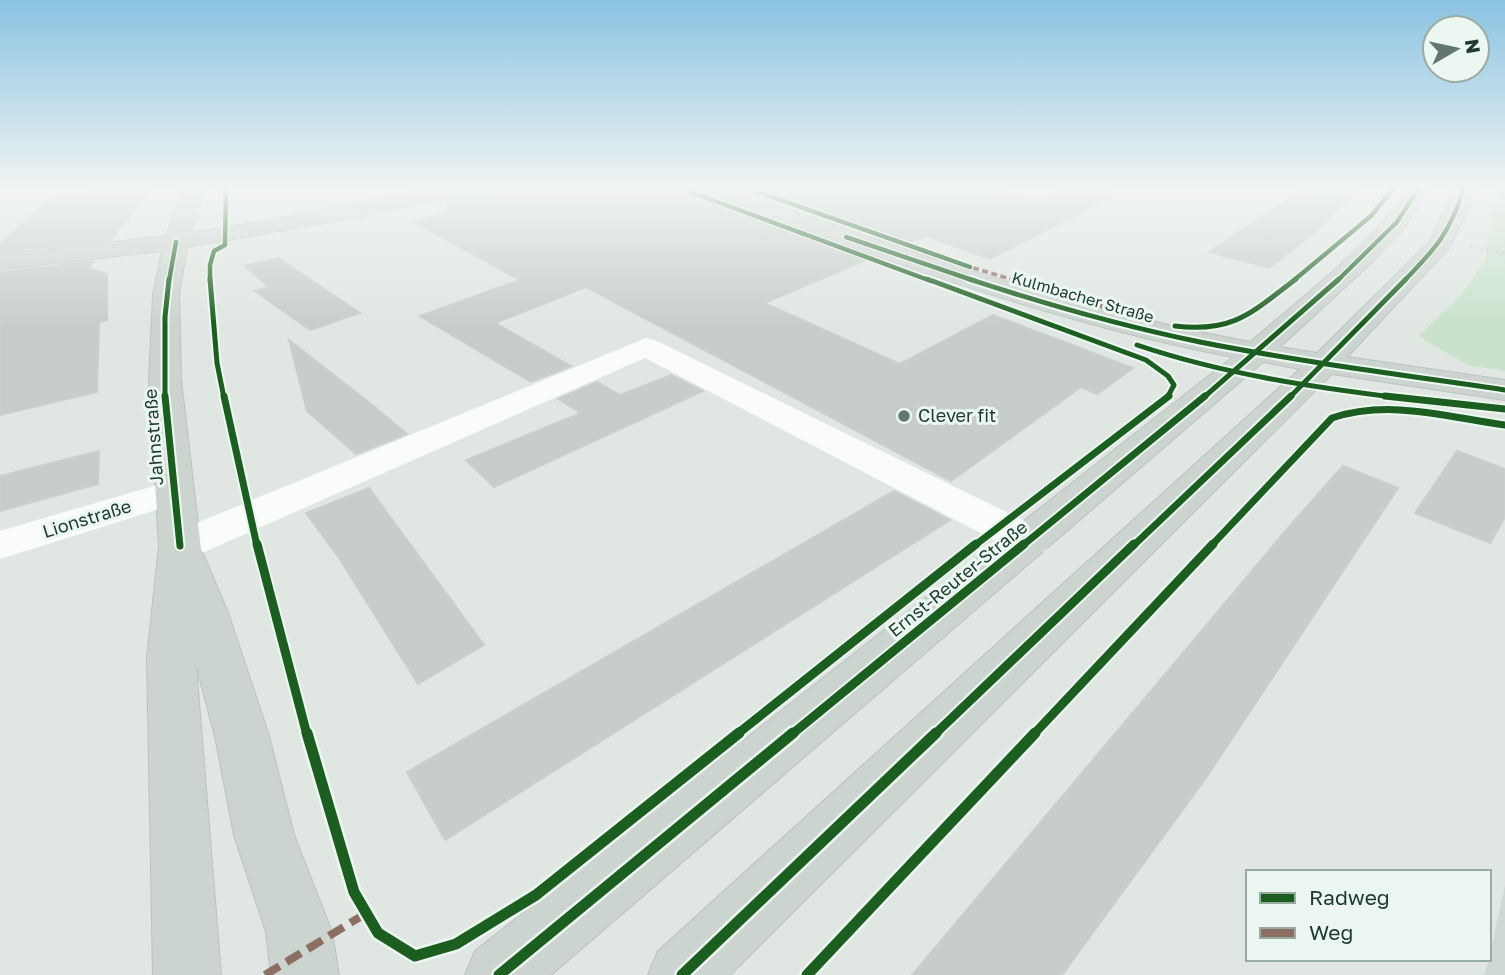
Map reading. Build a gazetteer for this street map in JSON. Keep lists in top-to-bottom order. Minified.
{"streets":{"main road":["Kulmbacher Straße","Jahnstraße","Ernst-Reuter-Straße"],"street":["Lionstraße"]},"crossings":[["Kulmbacher Straße","Ernst-Reuter-Straße"],["Jahnstraße","Lionstraße"]],"places":["Clever fit"],"legend":["Radweg","Weg"],"north":"right"}
